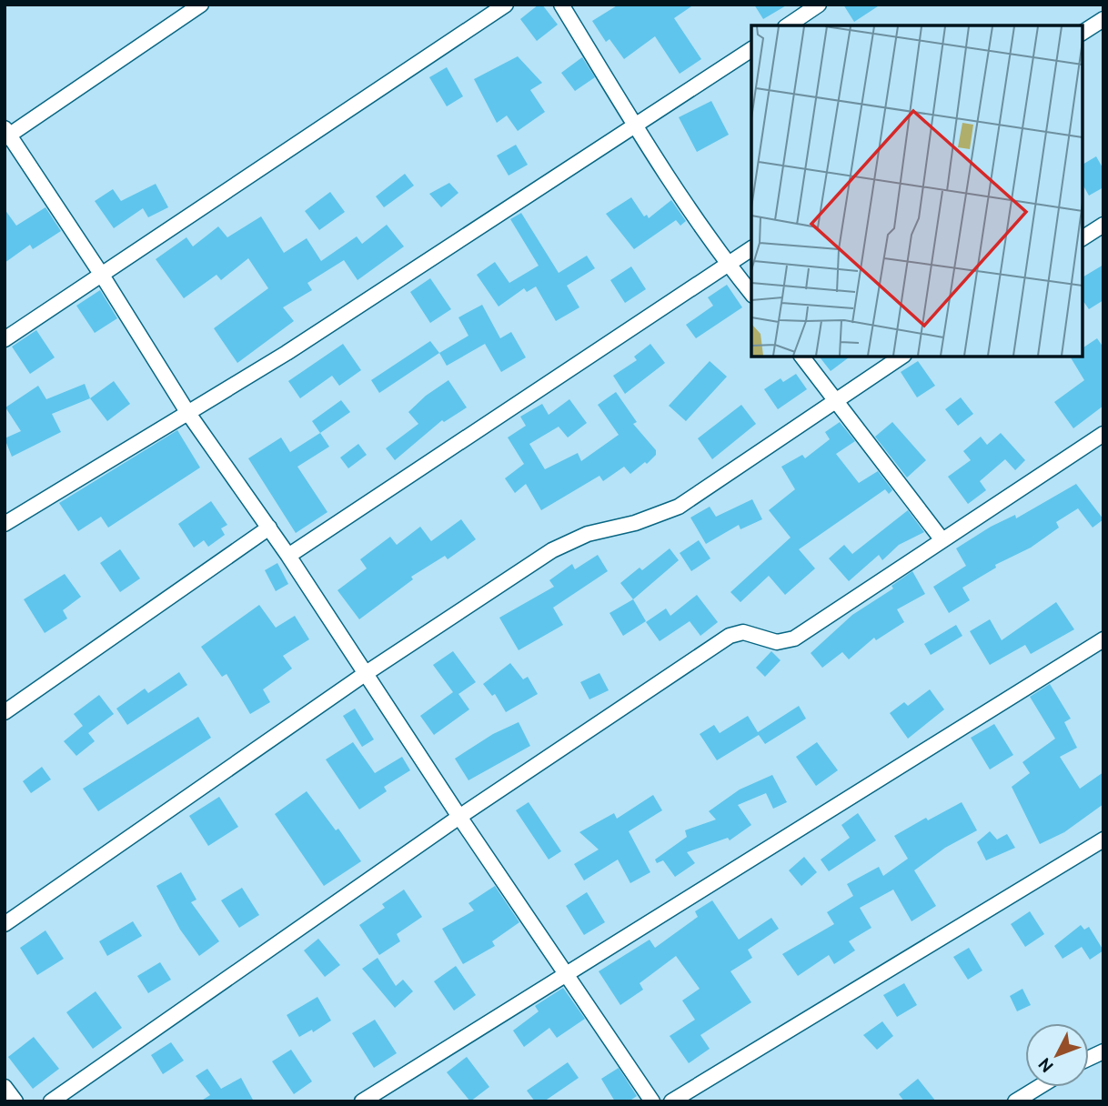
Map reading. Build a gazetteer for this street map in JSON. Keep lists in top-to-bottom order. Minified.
{"north":"bottom left"}
